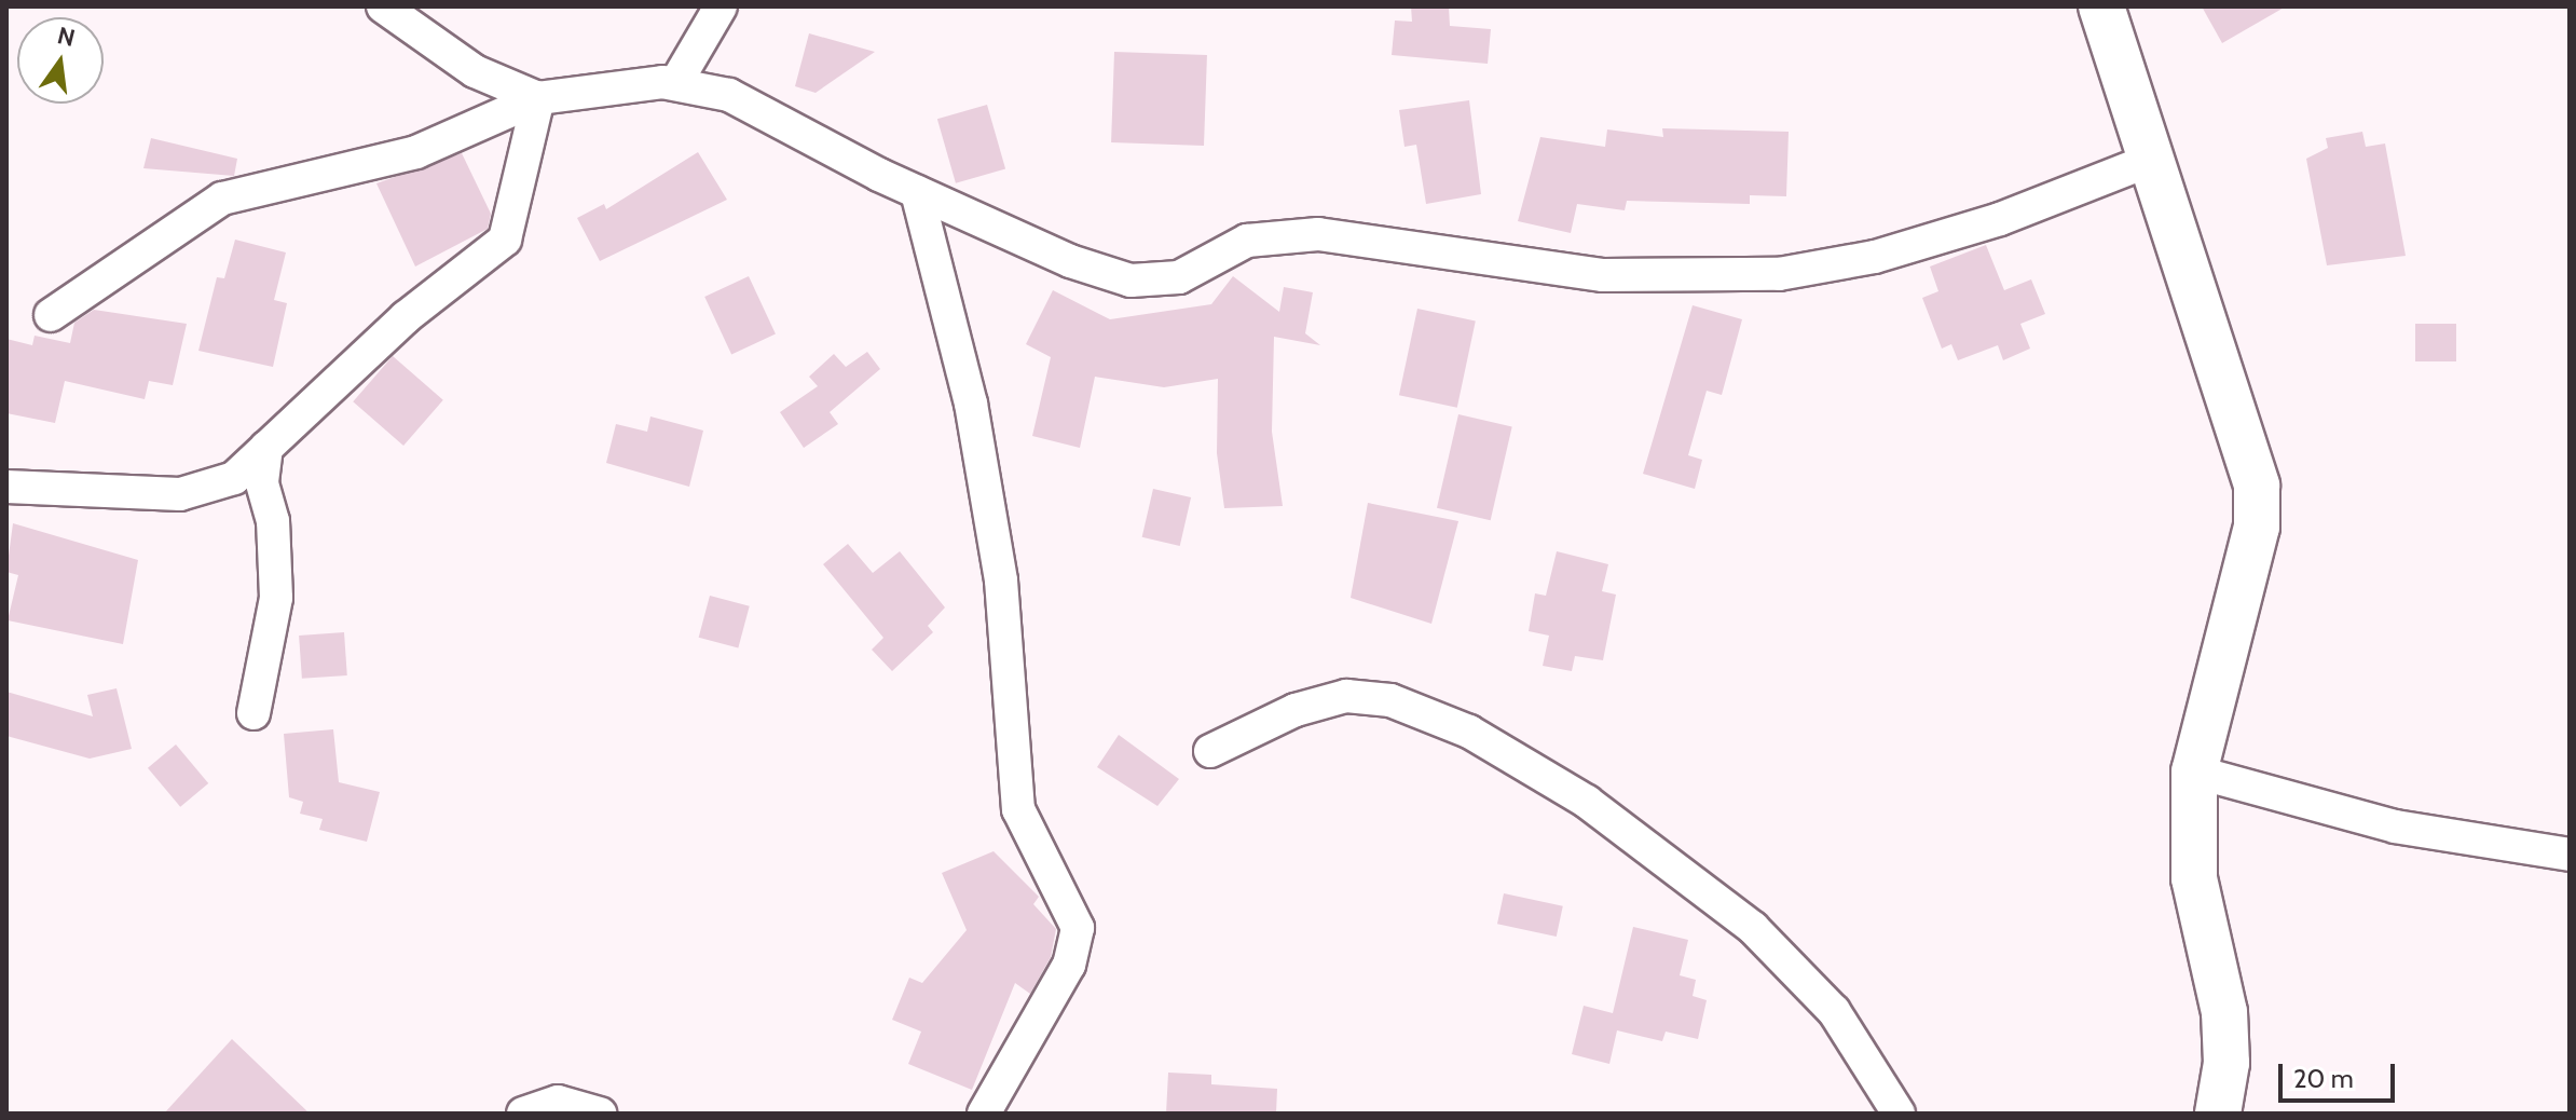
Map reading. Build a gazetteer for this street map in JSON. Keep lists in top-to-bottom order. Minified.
{"scale_bar":"20 m","north":"top"}
